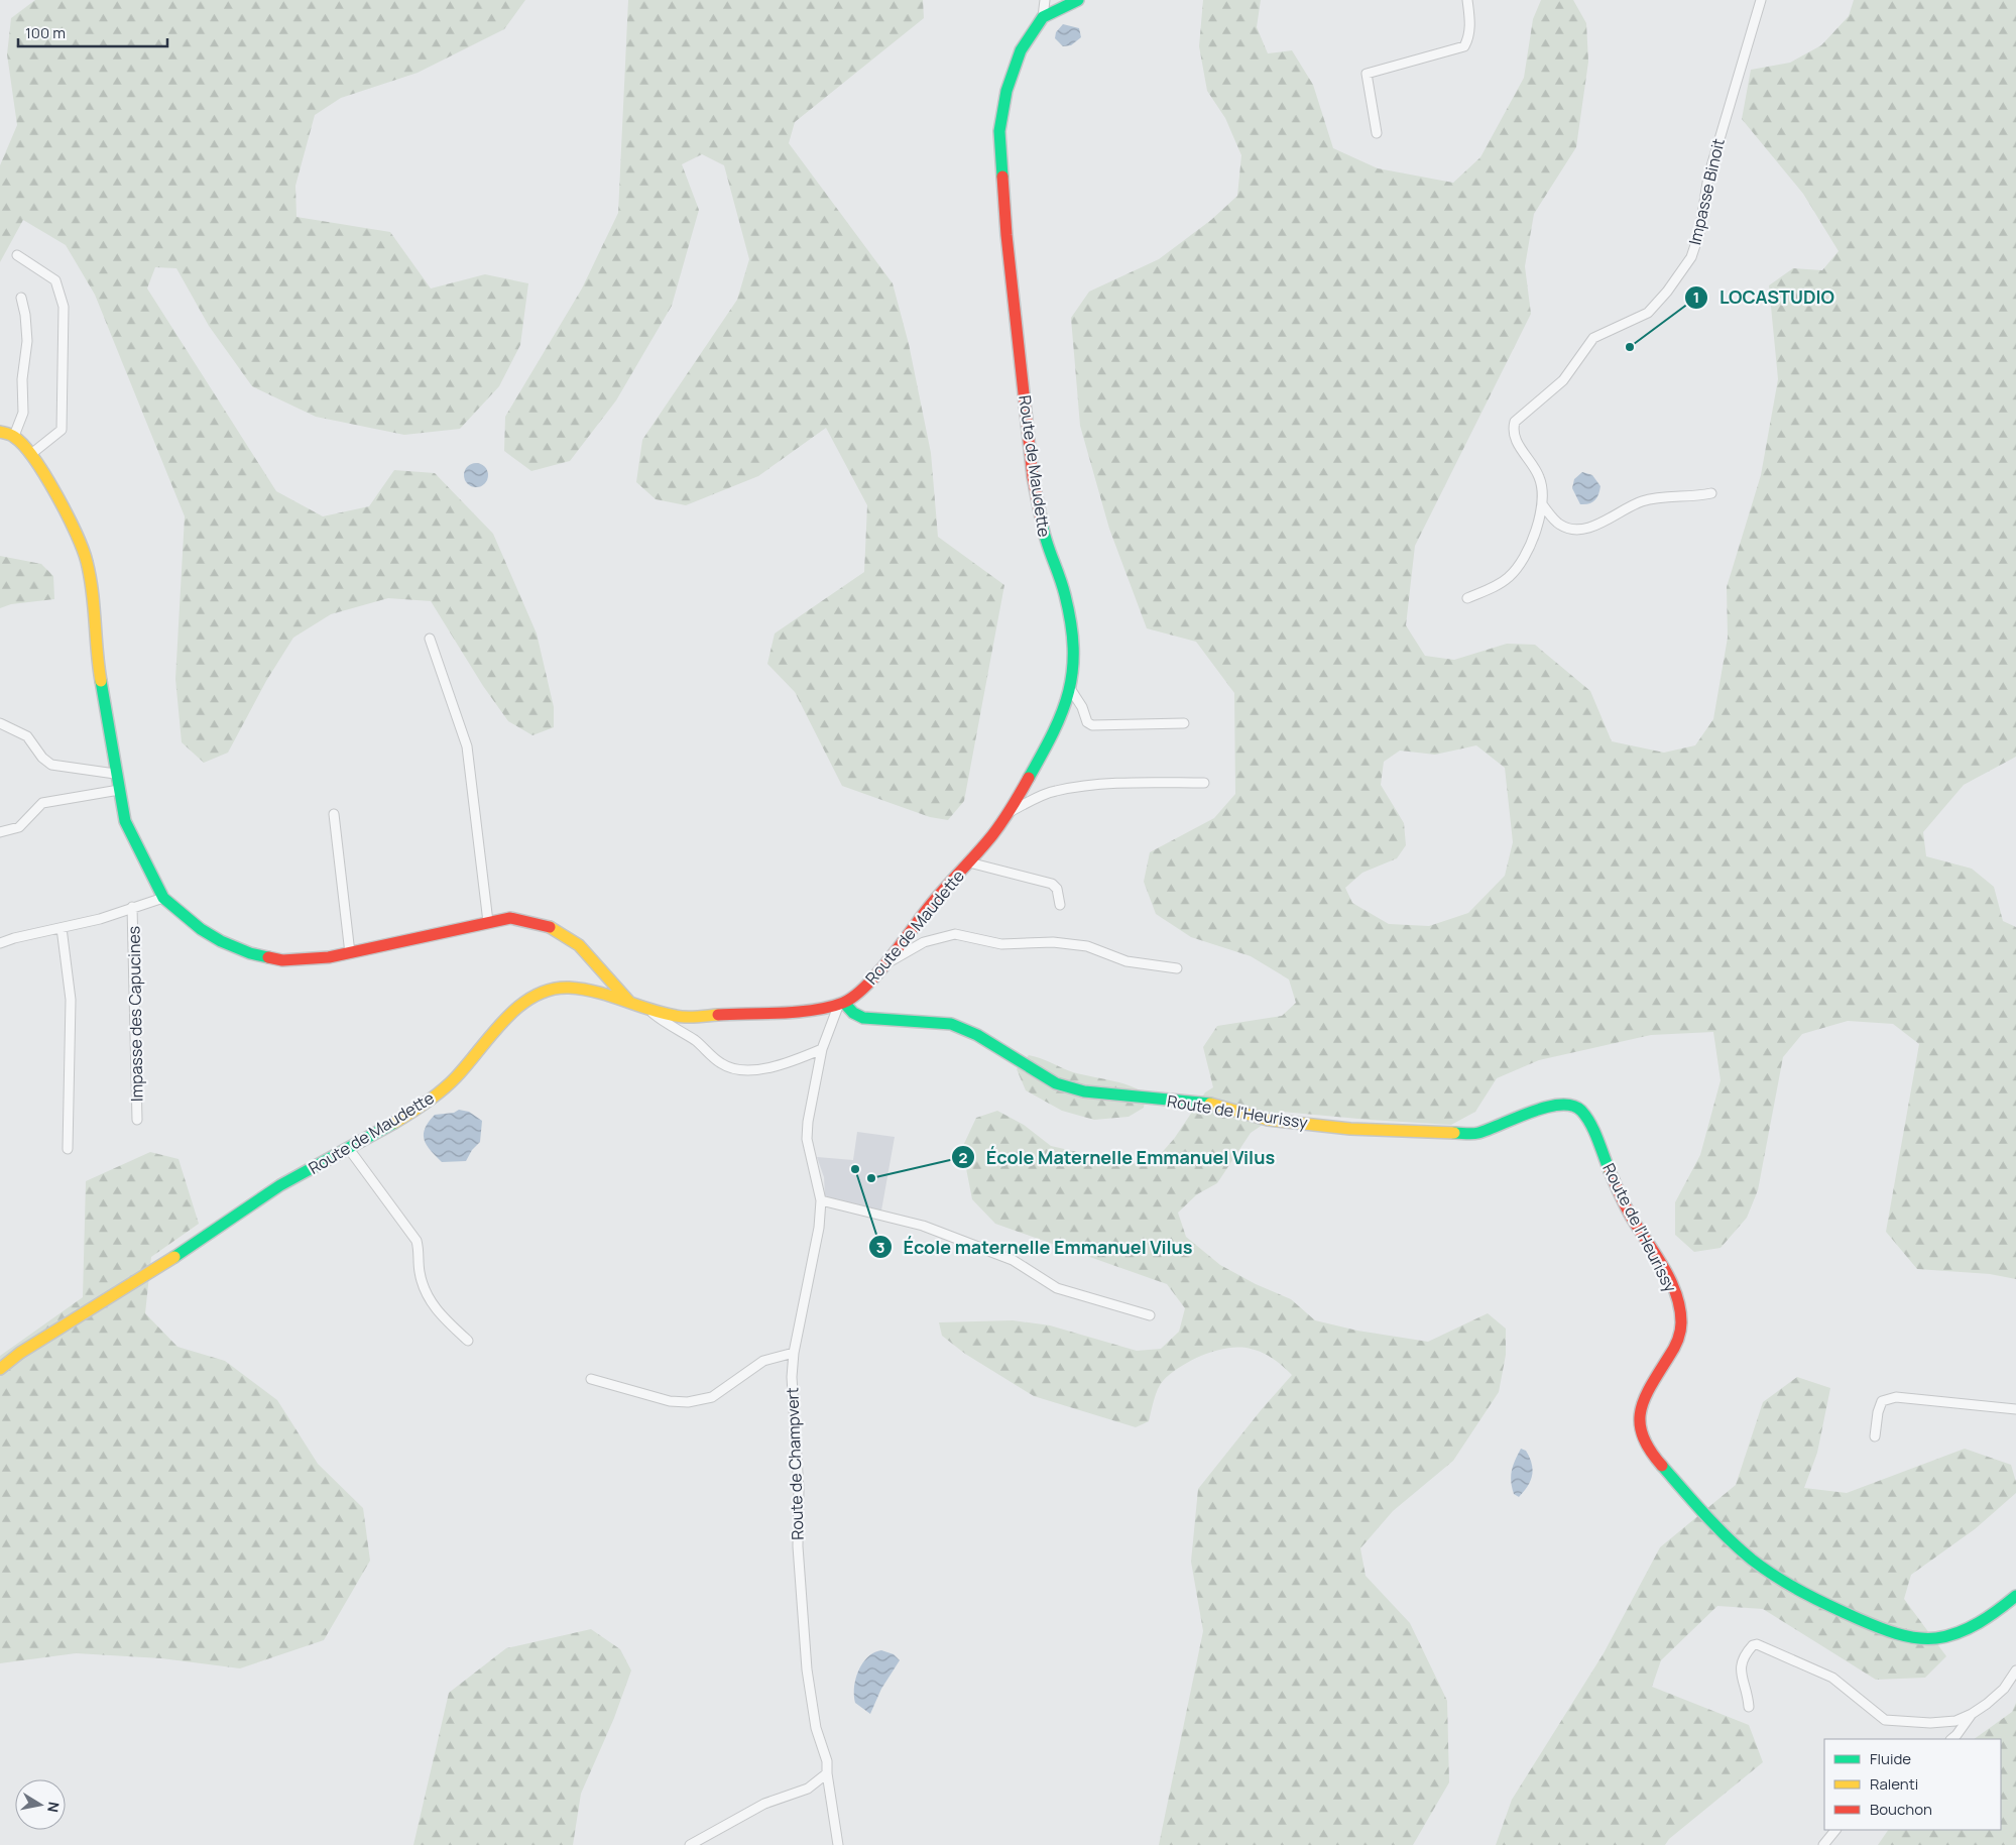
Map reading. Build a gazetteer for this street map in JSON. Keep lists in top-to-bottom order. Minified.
{"streets":{"street":["Impasse Binoit","Route de Maudette","Impasse des Capucines","Route de l'Heurissy","Route de Champvert"]},"crossings":[["Route de Maudette","Route de l'Heurissy"],["Route de Maudette","Route de Champvert"],["Route de l'Heurissy","Route de Champvert"]],"places":["LOCASTUDIO","École maternelle Emmanuel Vilus","École Maternelle Emmanuel Vilus"],"legend":["Fluide","Ralenti","Bouchon"],"scale_bar":"100 m","north":"right"}
